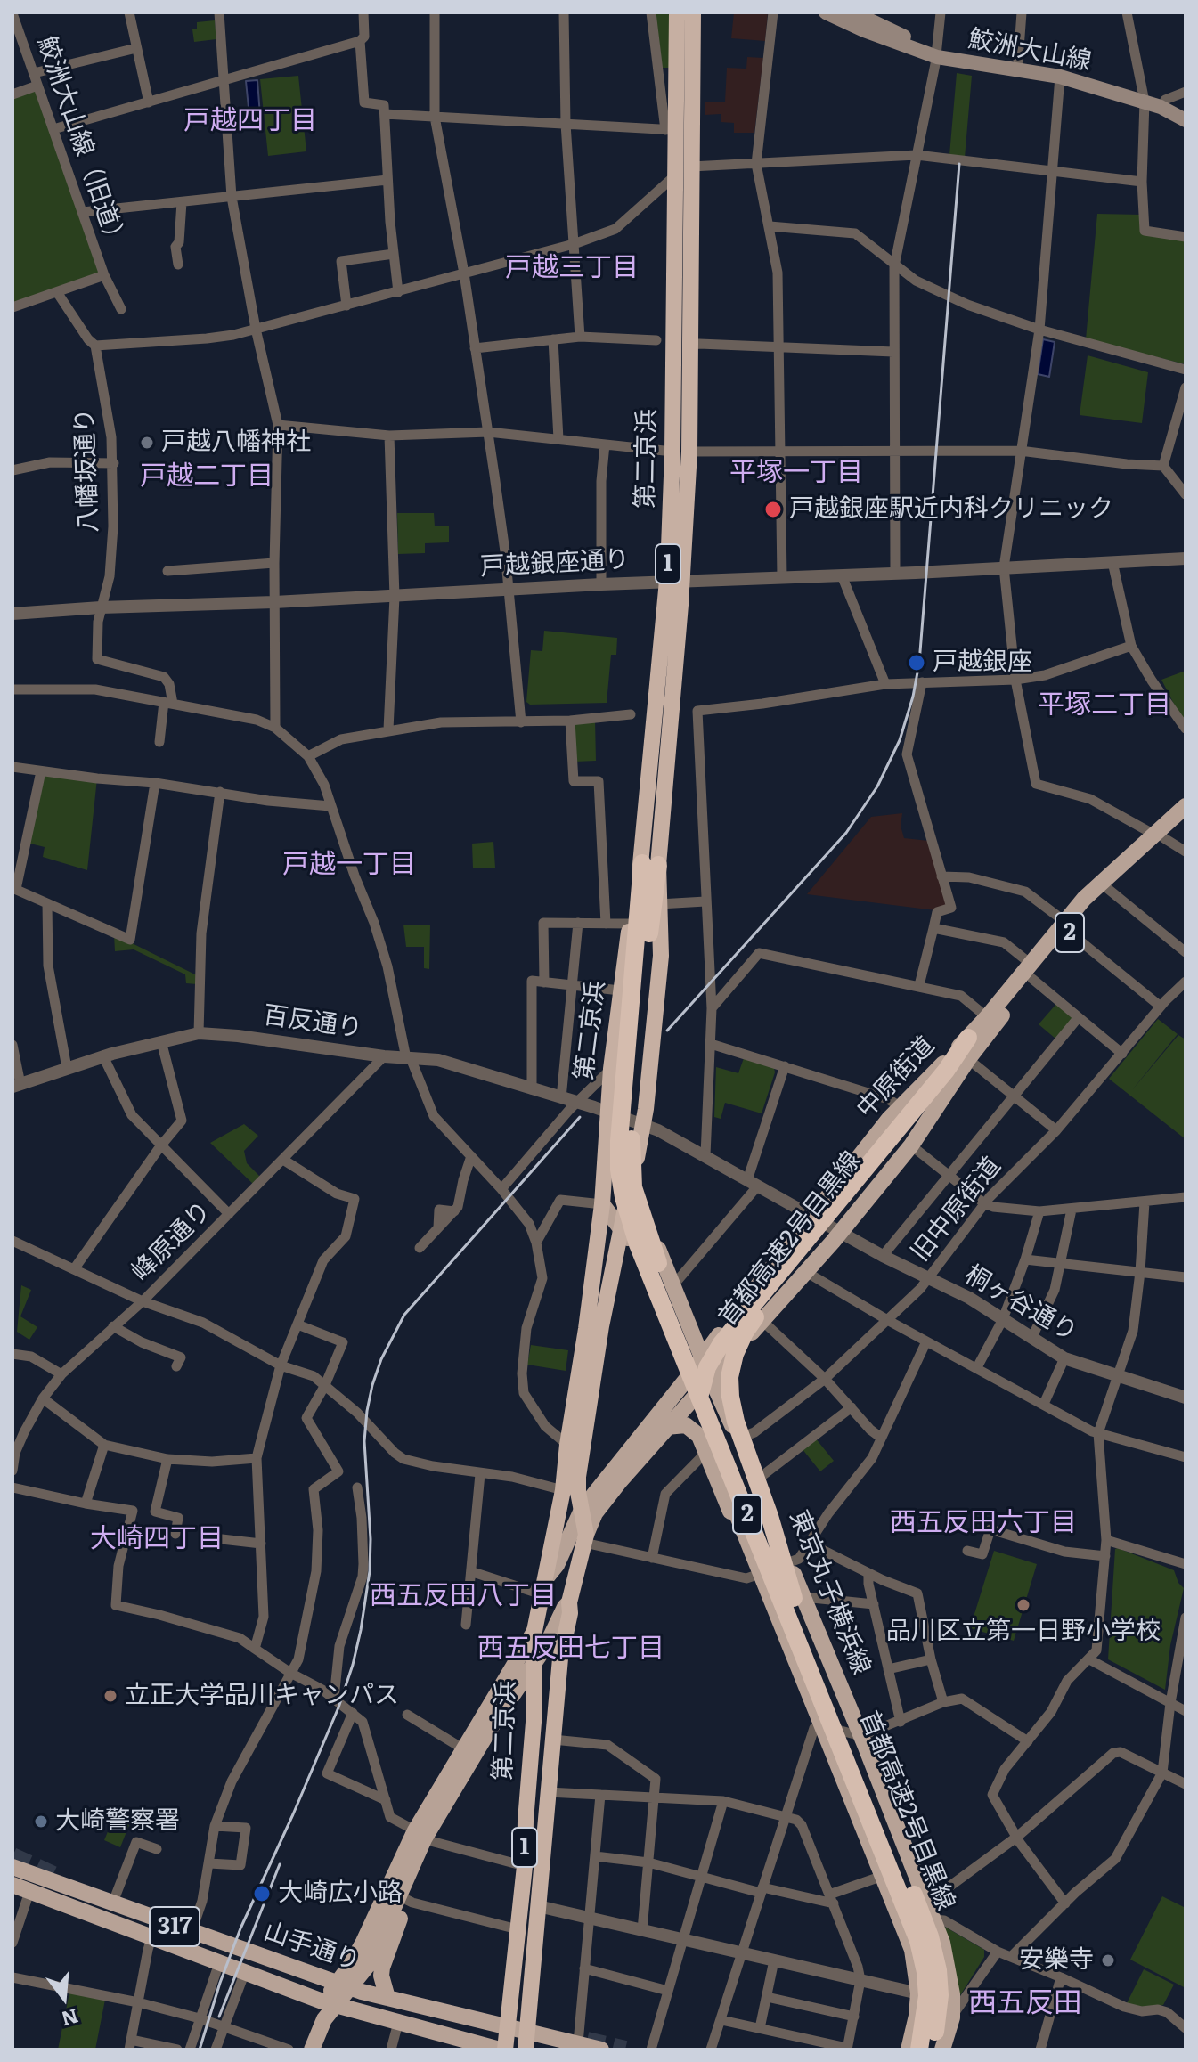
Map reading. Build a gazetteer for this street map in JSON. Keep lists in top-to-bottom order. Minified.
{"streets":{"highway":["第二京浜","1","2","首都高速2号目黒線"],"main road":["鮫洲大山線","中原街道","東京丸子横浜線","317","山手通り"],"street":["鮫洲大山線（旧道）","八幡坂通り","戸越銀座通り","百反通り","旧中原街道","峰原通り","桐ヶ谷通り"]},"crossings":[["鮫洲大山線（旧道）","八幡坂通り"],["第二京浜","戸越銀座通り"],["第二京浜","1"],["第二京浜","2"],["第二京浜","百反通り"],["第二京浜","中原街道"],["第二京浜","首都高速2号目黒線"],["第二京浜","東京丸子横浜線"],["第二京浜","山手通り"],["八幡坂通り","戸越銀座通り"],["1","山手通り"],["2","中原街道"],["2","首都高速2号目黒線"],["2","桐ヶ谷通り"],["2","東京丸子横浜線"],["百反通り","峰原通り"],["百反通り","桐ヶ谷通り"],["中原街道","首都高速2号目黒線"],["中原街道","桐ヶ谷通り"],["中原街道","東京丸子横浜線"],["旧中原街道","桐ヶ谷通り"],["旧中原街道","東京丸子横浜線"],["首都高速2号目黒線","東京丸子横浜線"]],"districts":["戸越四丁目","戸越三丁目","平塚一丁目","戸越二丁目","平塚二丁目","戸越一丁目","西五反田六丁目","大崎四丁目","西五反田八丁目","西五反田七丁目","西五反田"],"places":["戸越八幡神社","戸越銀座駅近内科クリニック","戸越銀座","品川区立第一日野小学校","立正大学品川キャンパス","大崎警察署","大崎広小路","安樂寺"],"north":"bottom"}
